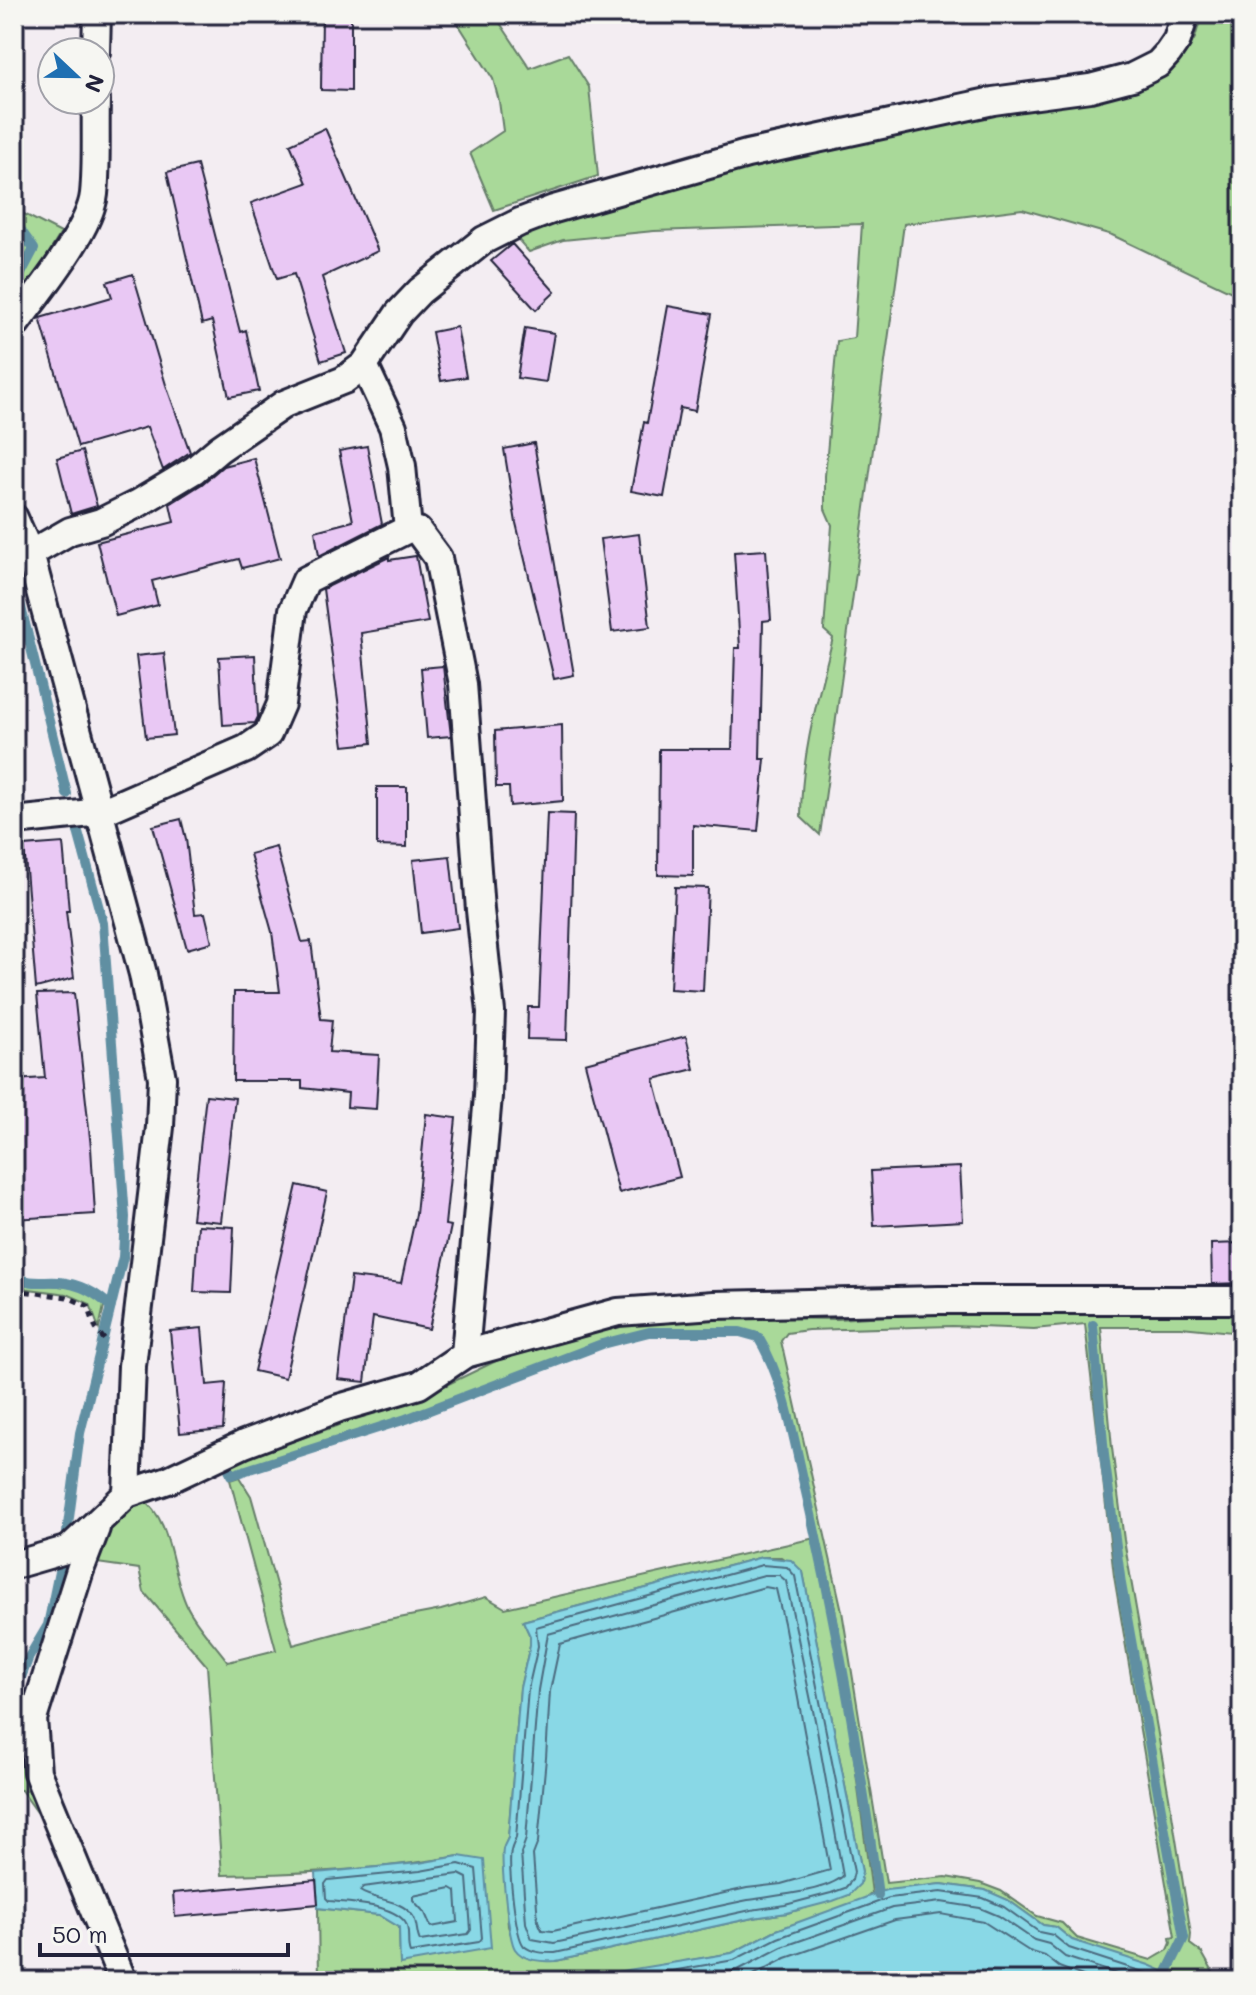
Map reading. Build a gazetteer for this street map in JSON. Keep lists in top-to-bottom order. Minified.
{"scale_bar":"50 m","north":"right"}
